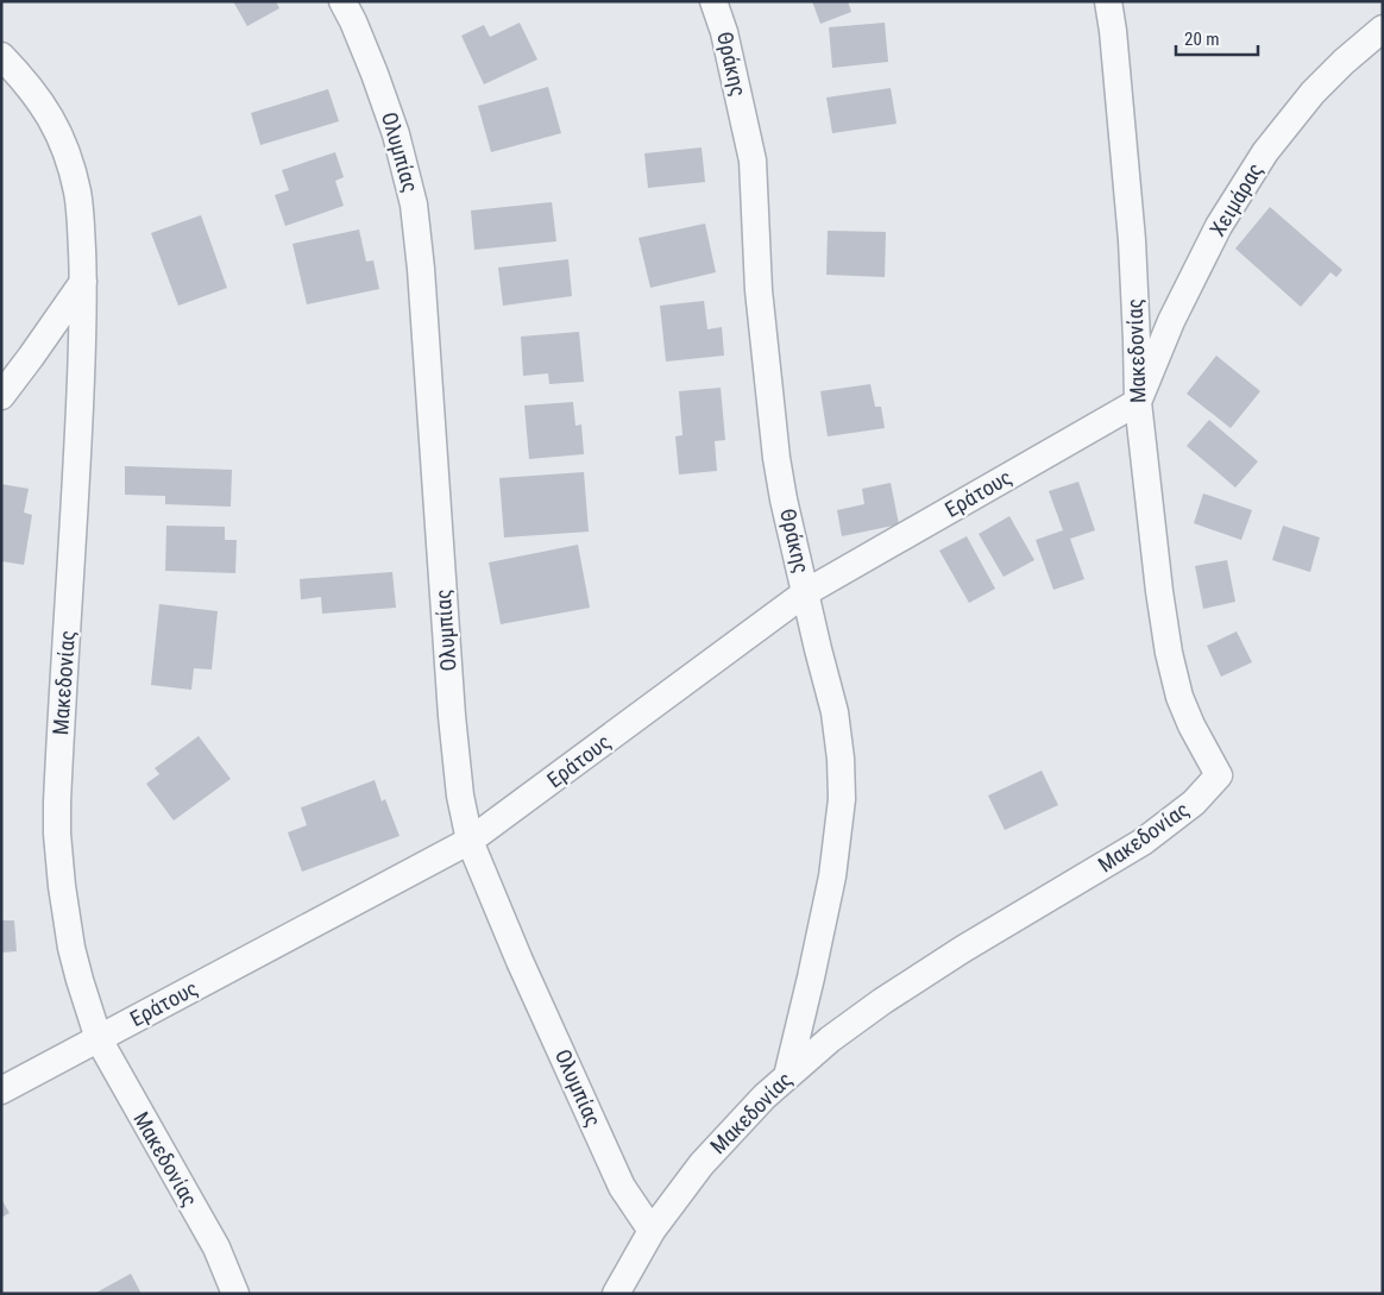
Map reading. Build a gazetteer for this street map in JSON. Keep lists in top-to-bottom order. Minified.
{"streets":{"street":["Θράκης","Ολυμπίας","Χειμάρας","Μακεδονίας","Εράτους"]},"crossings":[["Θράκης","Μακεδονίας"],["Θράκης","Εράτους"],["Ολυμπίας","Μακεδονίας"],["Ολυμπίας","Εράτους"],["Χειμάρας","Μακεδονίας"],["Χειμάρας","Εράτους"],["Μακεδονίας","Εράτους"]],"scale_bar":"20 m"}
